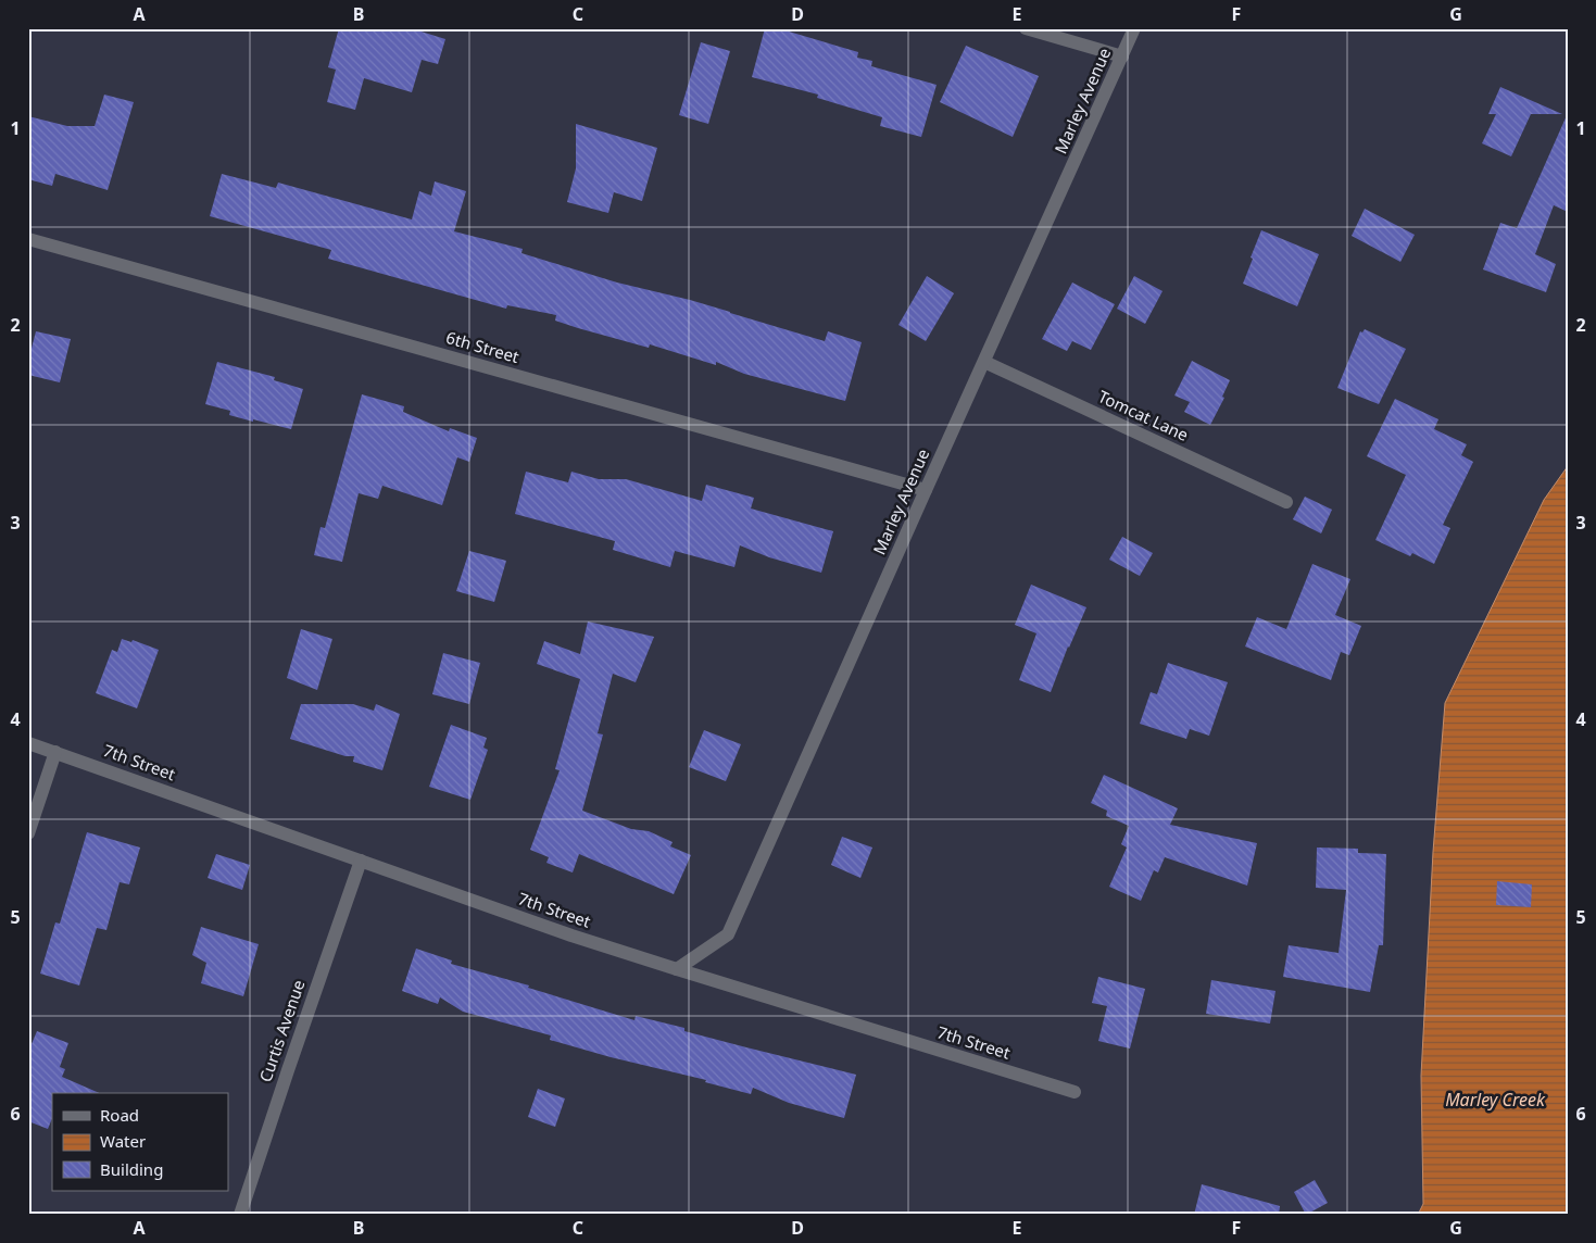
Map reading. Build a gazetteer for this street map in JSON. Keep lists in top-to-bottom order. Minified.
{"streets":{"street":["Marley Avenue","6th Street","Tomcat Lane","7th Street","Curtis Avenue"]},"crossings":[["Marley Avenue","6th Street"],["Marley Avenue","Tomcat Lane"],["Marley Avenue","7th Street"],["7th Street","Curtis Avenue"]],"water":["Marley Creek"],"legend":["Road","Water","Building"],"grid":{"columns":["A","B","C","D","E","F","G"],"rows":["1","2","3","4","5","6"]}}
